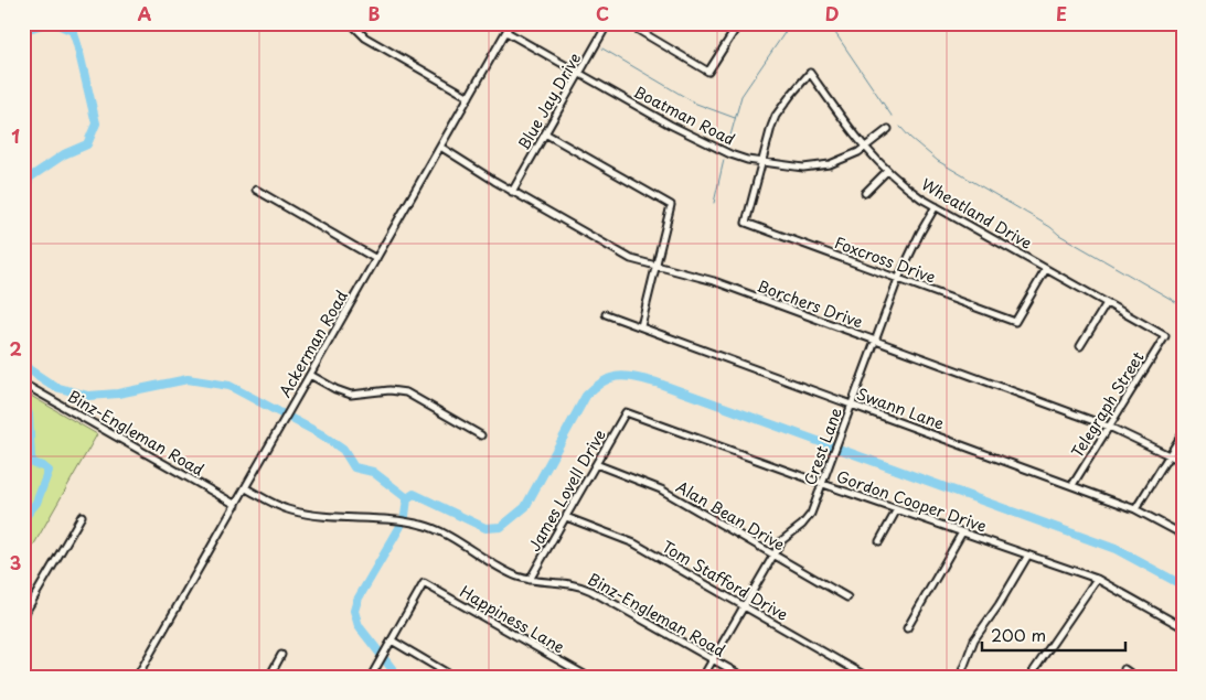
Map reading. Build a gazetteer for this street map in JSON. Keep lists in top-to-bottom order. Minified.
{"streets":{"street":["Blue Jay Drive","Boatman Road","Wheatland Drive","Foxcross Drive","Borchers Drive","Ackerman Road","Telegraph Street","Swann Lane","Binz-Engleman Road","Crest Lane","James Lovell Drive","Gordon Cooper Drive","Alan Bean Drive","Tom Stafford Drive","Happiness Lane"]},"crossings":[["Blue Jay Drive","Boatman Road"],["Blue Jay Drive","Borchers Drive"],["Boatman Road","Wheatland Drive"],["Boatman Road","Foxcross Drive"],["Boatman Road","Ackerman Road"],["Wheatland Drive","Foxcross Drive"],["Wheatland Drive","Telegraph Street"],["Wheatland Drive","Crest Lane"],["Foxcross Drive","Crest Lane"],["Borchers Drive","Ackerman Road"],["Borchers Drive","Telegraph Street"],["Borchers Drive","Crest Lane"],["Ackerman Road","Binz-Engleman Road"],["Telegraph Street","Swann Lane"],["Swann Lane","Crest Lane"],["Binz-Engleman Road","Crest Lane"],["Binz-Engleman Road","James Lovell Drive"],["Crest Lane","Gordon Cooper Drive"],["Crest Lane","Alan Bean Drive"],["Crest Lane","Tom Stafford Drive"],["James Lovell Drive","Gordon Cooper Drive"],["James Lovell Drive","Alan Bean Drive"],["James Lovell Drive","Tom Stafford Drive"]],"scale_bar":"200 m","grid":{"columns":["A","B","C","D","E"],"rows":["1","2","3"]}}
